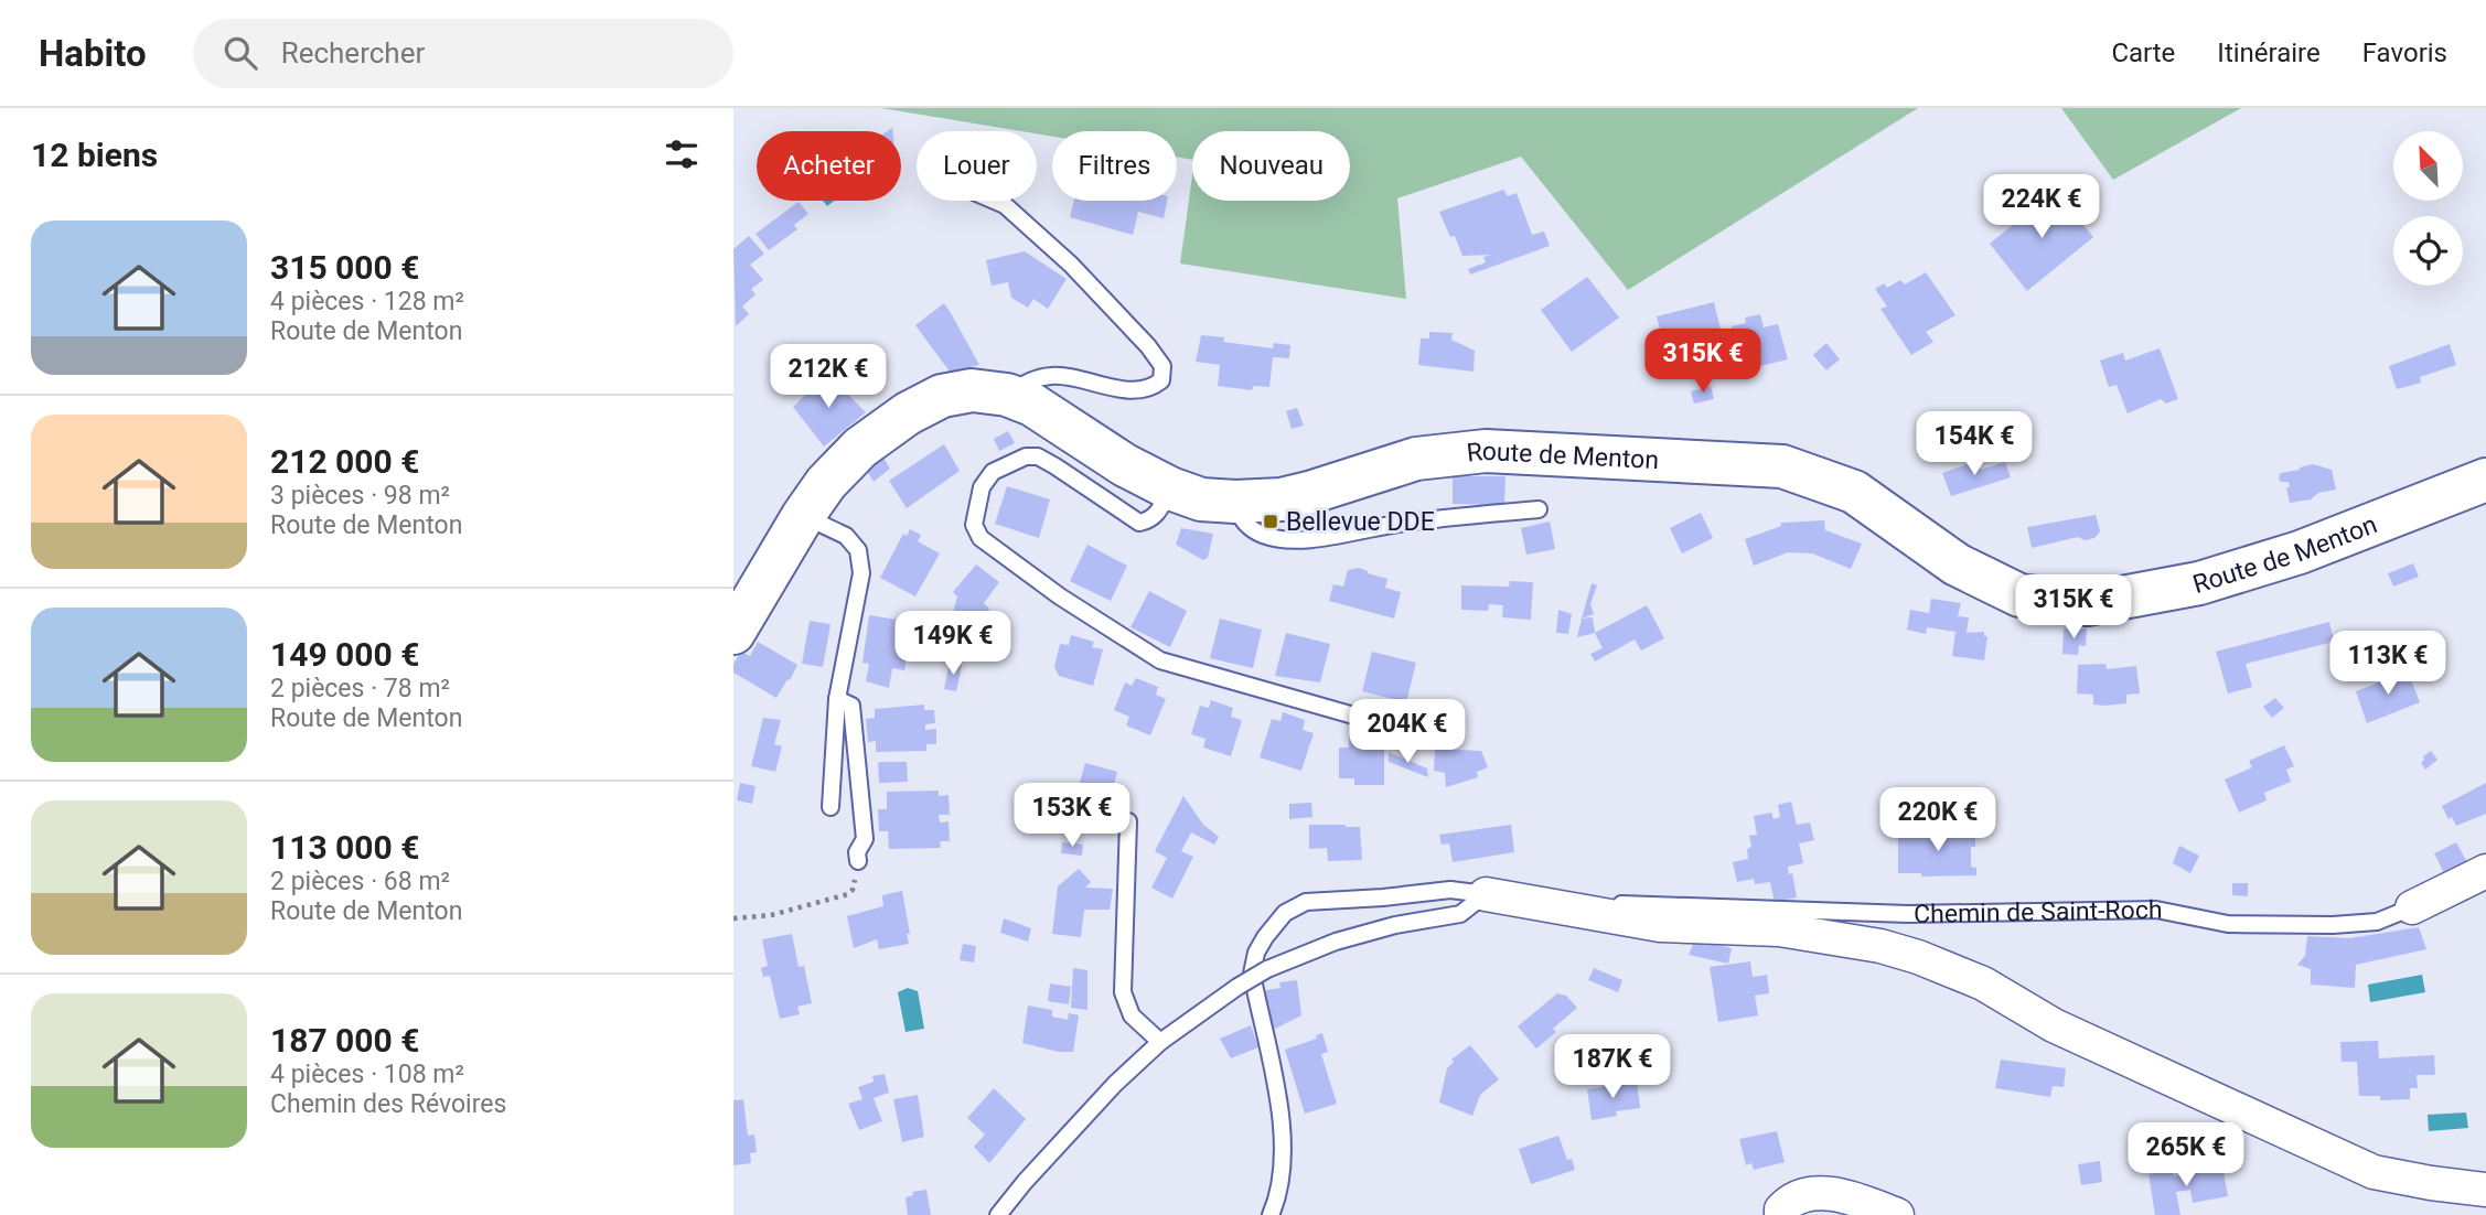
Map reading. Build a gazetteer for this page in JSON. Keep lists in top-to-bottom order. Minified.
{"streets":{"main road":["Route de Menton"],"street":["Chemin de Saint-Roch"]},"places":{"transit":["Bellevue DDE"]},"north":"top left","page":{"header":"Habito","search":"Rechercher","nav":["Carte","Itinéraire","Favoris"],"heading":"12 biens","chip":["Acheter","Louer","Filtres","Nouveau"],"price":["224K €","315K €","212K €","154K €","315K €","149K €","113K €","204K €","153K €","220K €","187K €","265K €"],"list":[{"name":"315 000 €","note":"4 pièces · 128 m² · Route de Menton"},{"name":"212 000 €","note":"3 pièces · 98 m² · Route de Menton"},{"name":"149 000 €","note":"2 pièces · 78 m² · Route de Menton"},{"name":"113 000 €","note":"2 pièces · 68 m² · Route de Menton"},{"name":"187 000 €","note":"4 pièces · 108 m² · Chemin des Révoires"}]}}
